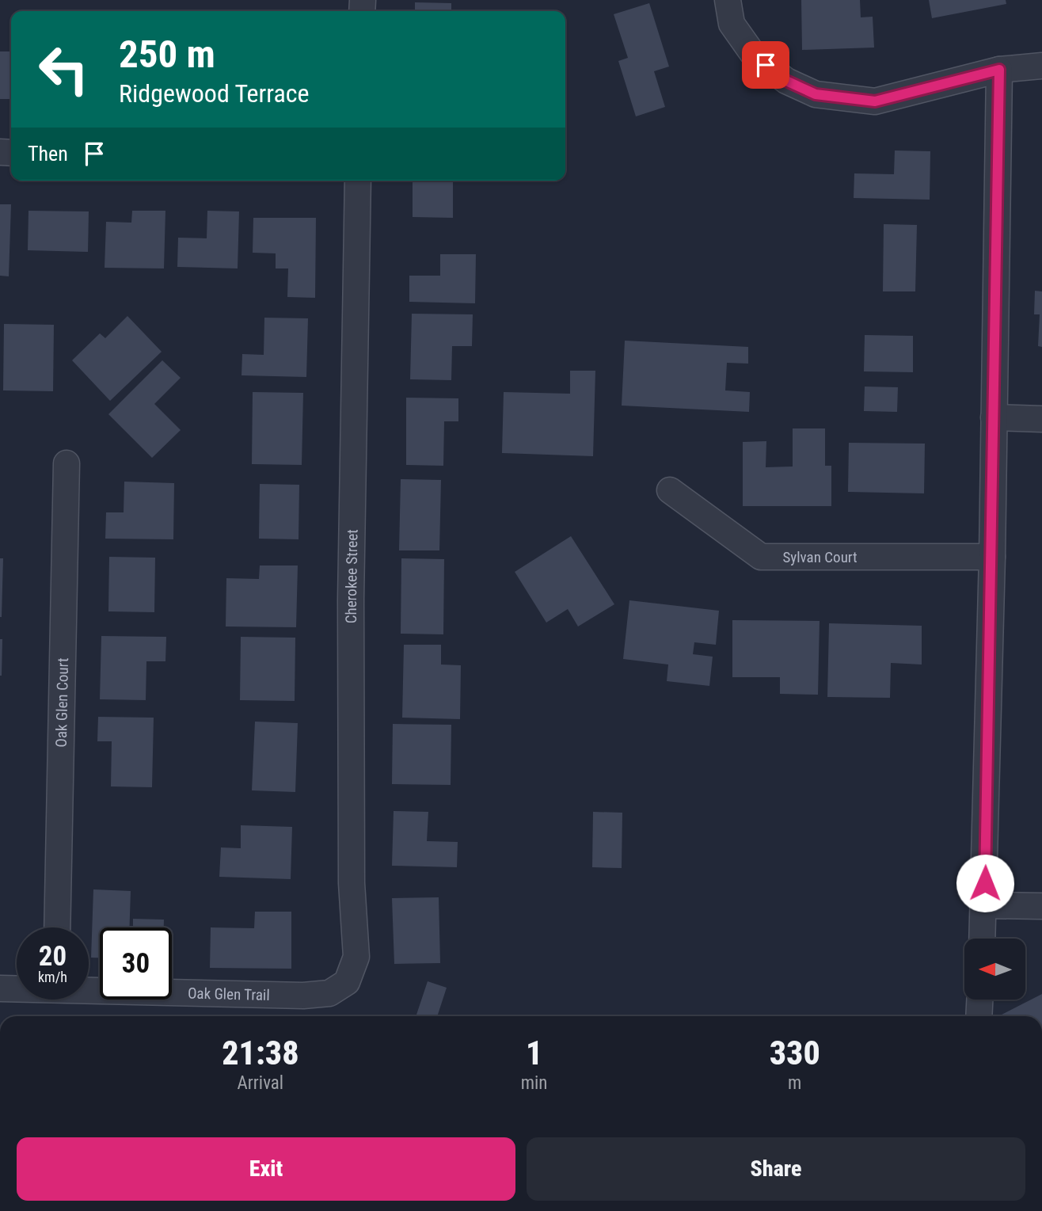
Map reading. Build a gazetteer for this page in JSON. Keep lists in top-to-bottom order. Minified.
{"streets":{"street":["Sylvan Court","Cherokee Street","Oak Glen Court","Oak Glen Trail"]},"crossings":[["Cherokee Street","Oak Glen Trail"]],"north":"left","page":{"turn":["250 m","Ridgewood Terrace"],"then":"Then","speed":"20 km/h","limit":"30","eta":["21:38","Arrival","1","min","330","m"],"buttons":["Exit","Share"]}}
